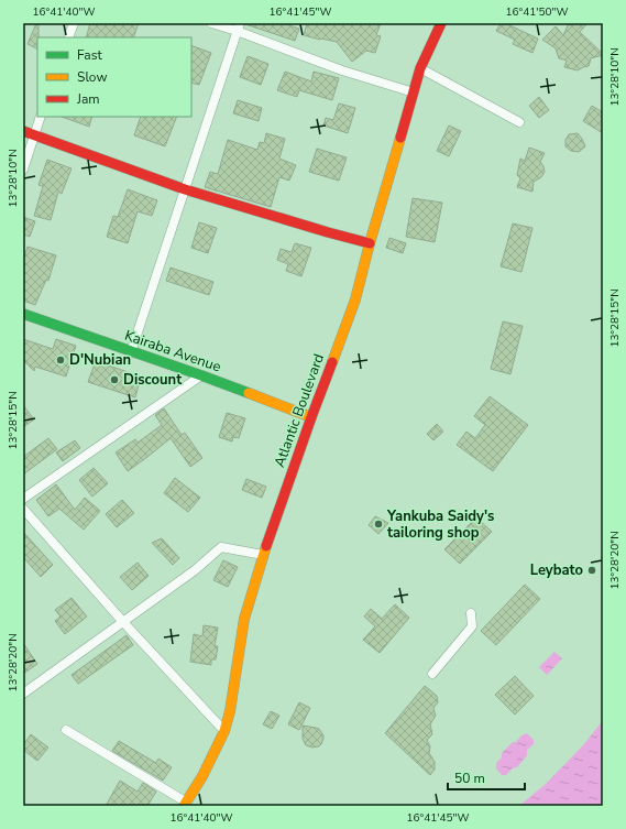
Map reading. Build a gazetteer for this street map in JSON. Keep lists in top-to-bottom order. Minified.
{"streets":{"street":["Kairaba Avenue","Atlantic Boulevard"]},"crossings":[["Kairaba Avenue","Atlantic Boulevard"]],"places":["D'Nubian","Discount","Yankuba Saidy's tailoring shop","Leybato"],"legend":["Fast","Slow","Jam"],"scale_bar":"50 m","coordinates":["16°41'40\"W","16°41'45\"W","16°41'50\"W","13°28'10\"N","13°28'15\"N","13°28'20\"N"]}
